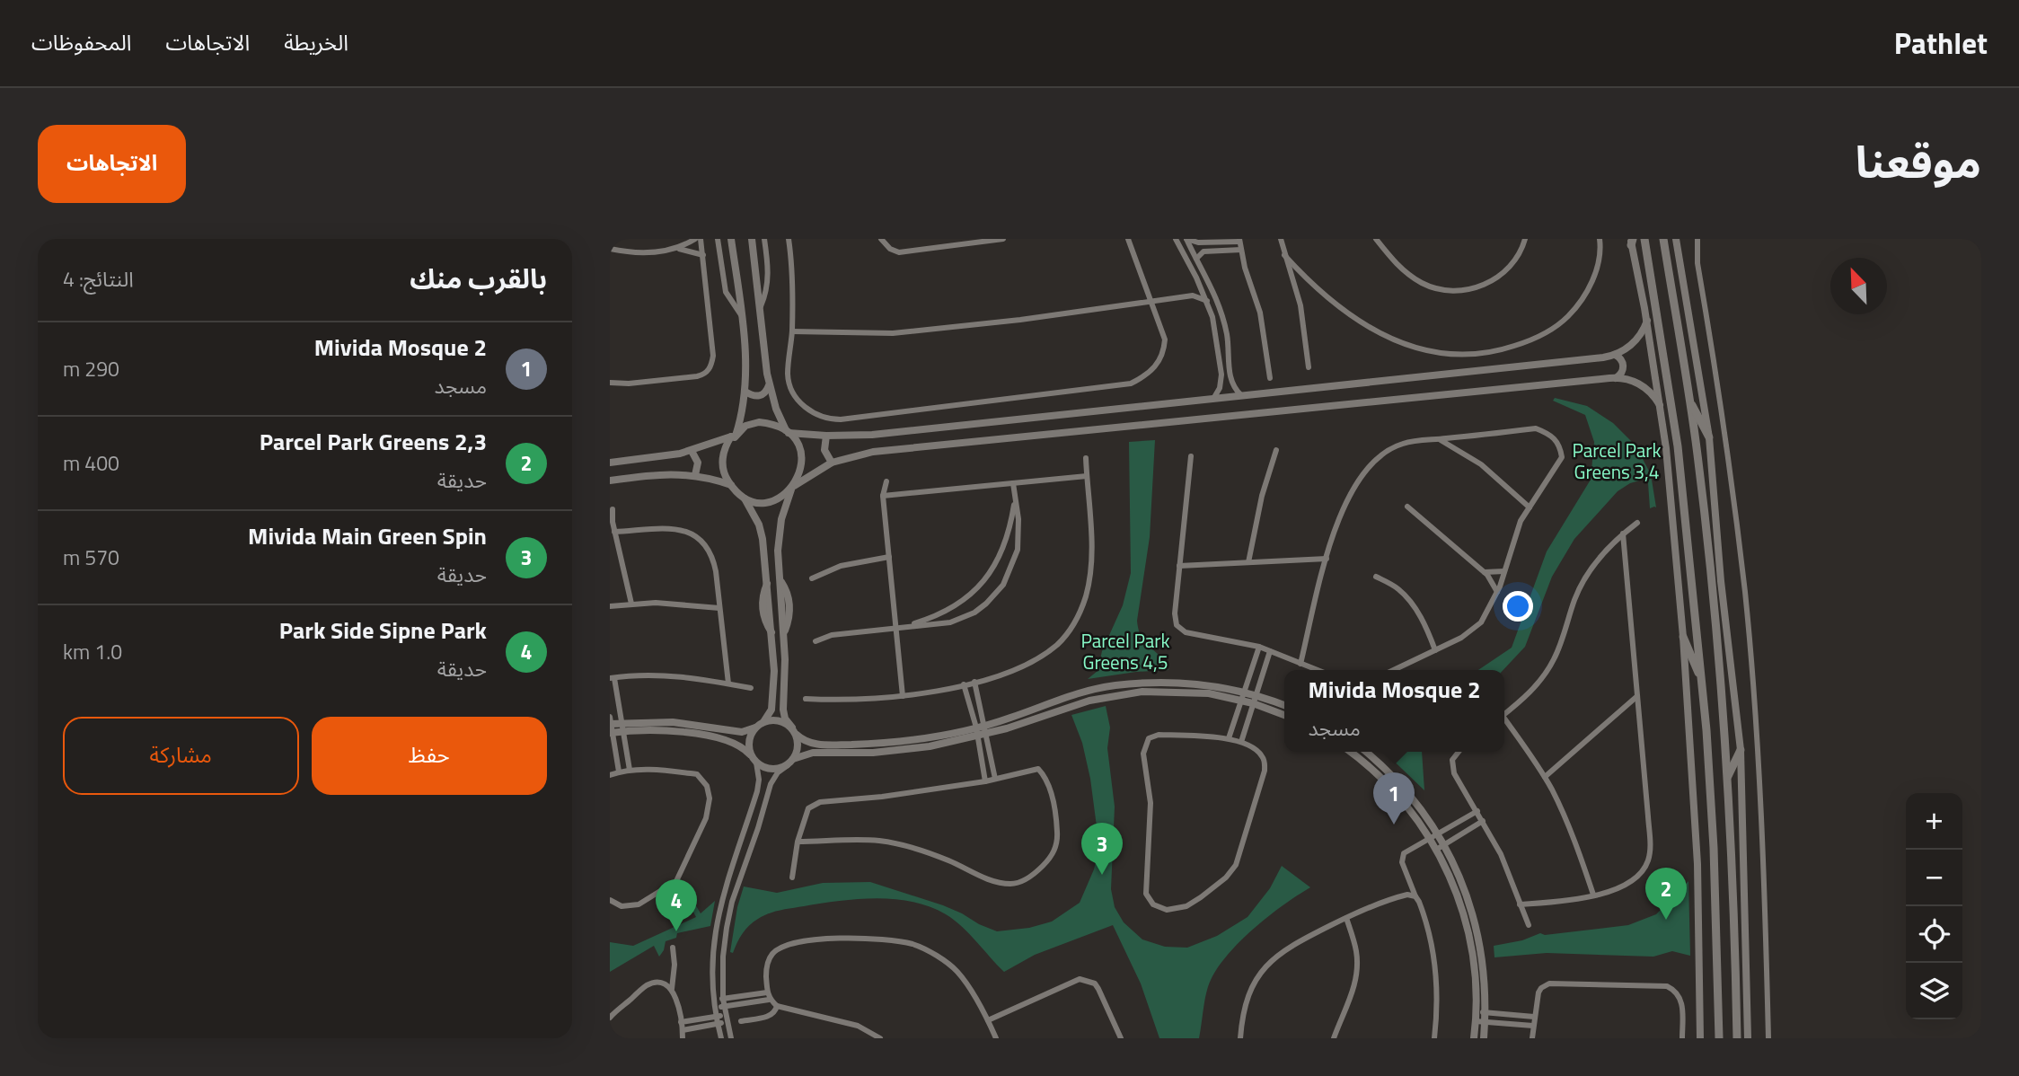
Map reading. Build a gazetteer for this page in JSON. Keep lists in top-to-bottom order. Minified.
{"parks":["Parcel Park Greens 3,4","Parcel Park Greens 4,5"],"north":"top left","page":{"header":"Pathlet","nav":["الخريطة","الاتجاهات","المحفوظات"],"title":"موقعنا","buttons":["الاتجاهات",["حفظ","مشاركة"]],"heading":["بالقرب منك","النتائج: 4"],"list":[{"mark":"1","name":"Mivida Mosque 2","note":"مسجد","value":"290 m"},{"mark":"2","name":"Parcel Park Greens 2,3","note":"حديقة","value":"400 m"},{"mark":"3","name":"Mivida Main Green Spin","note":"حديقة","value":"570 m"},{"mark":"4","name":"Park Side Sipne Park","note":"حديقة","value":"1.0 km"}],"popup":["Mivida Mosque 2","مسجد"],"pins":["1","3","2","4"],"map_buttons":["+","−"]}}
